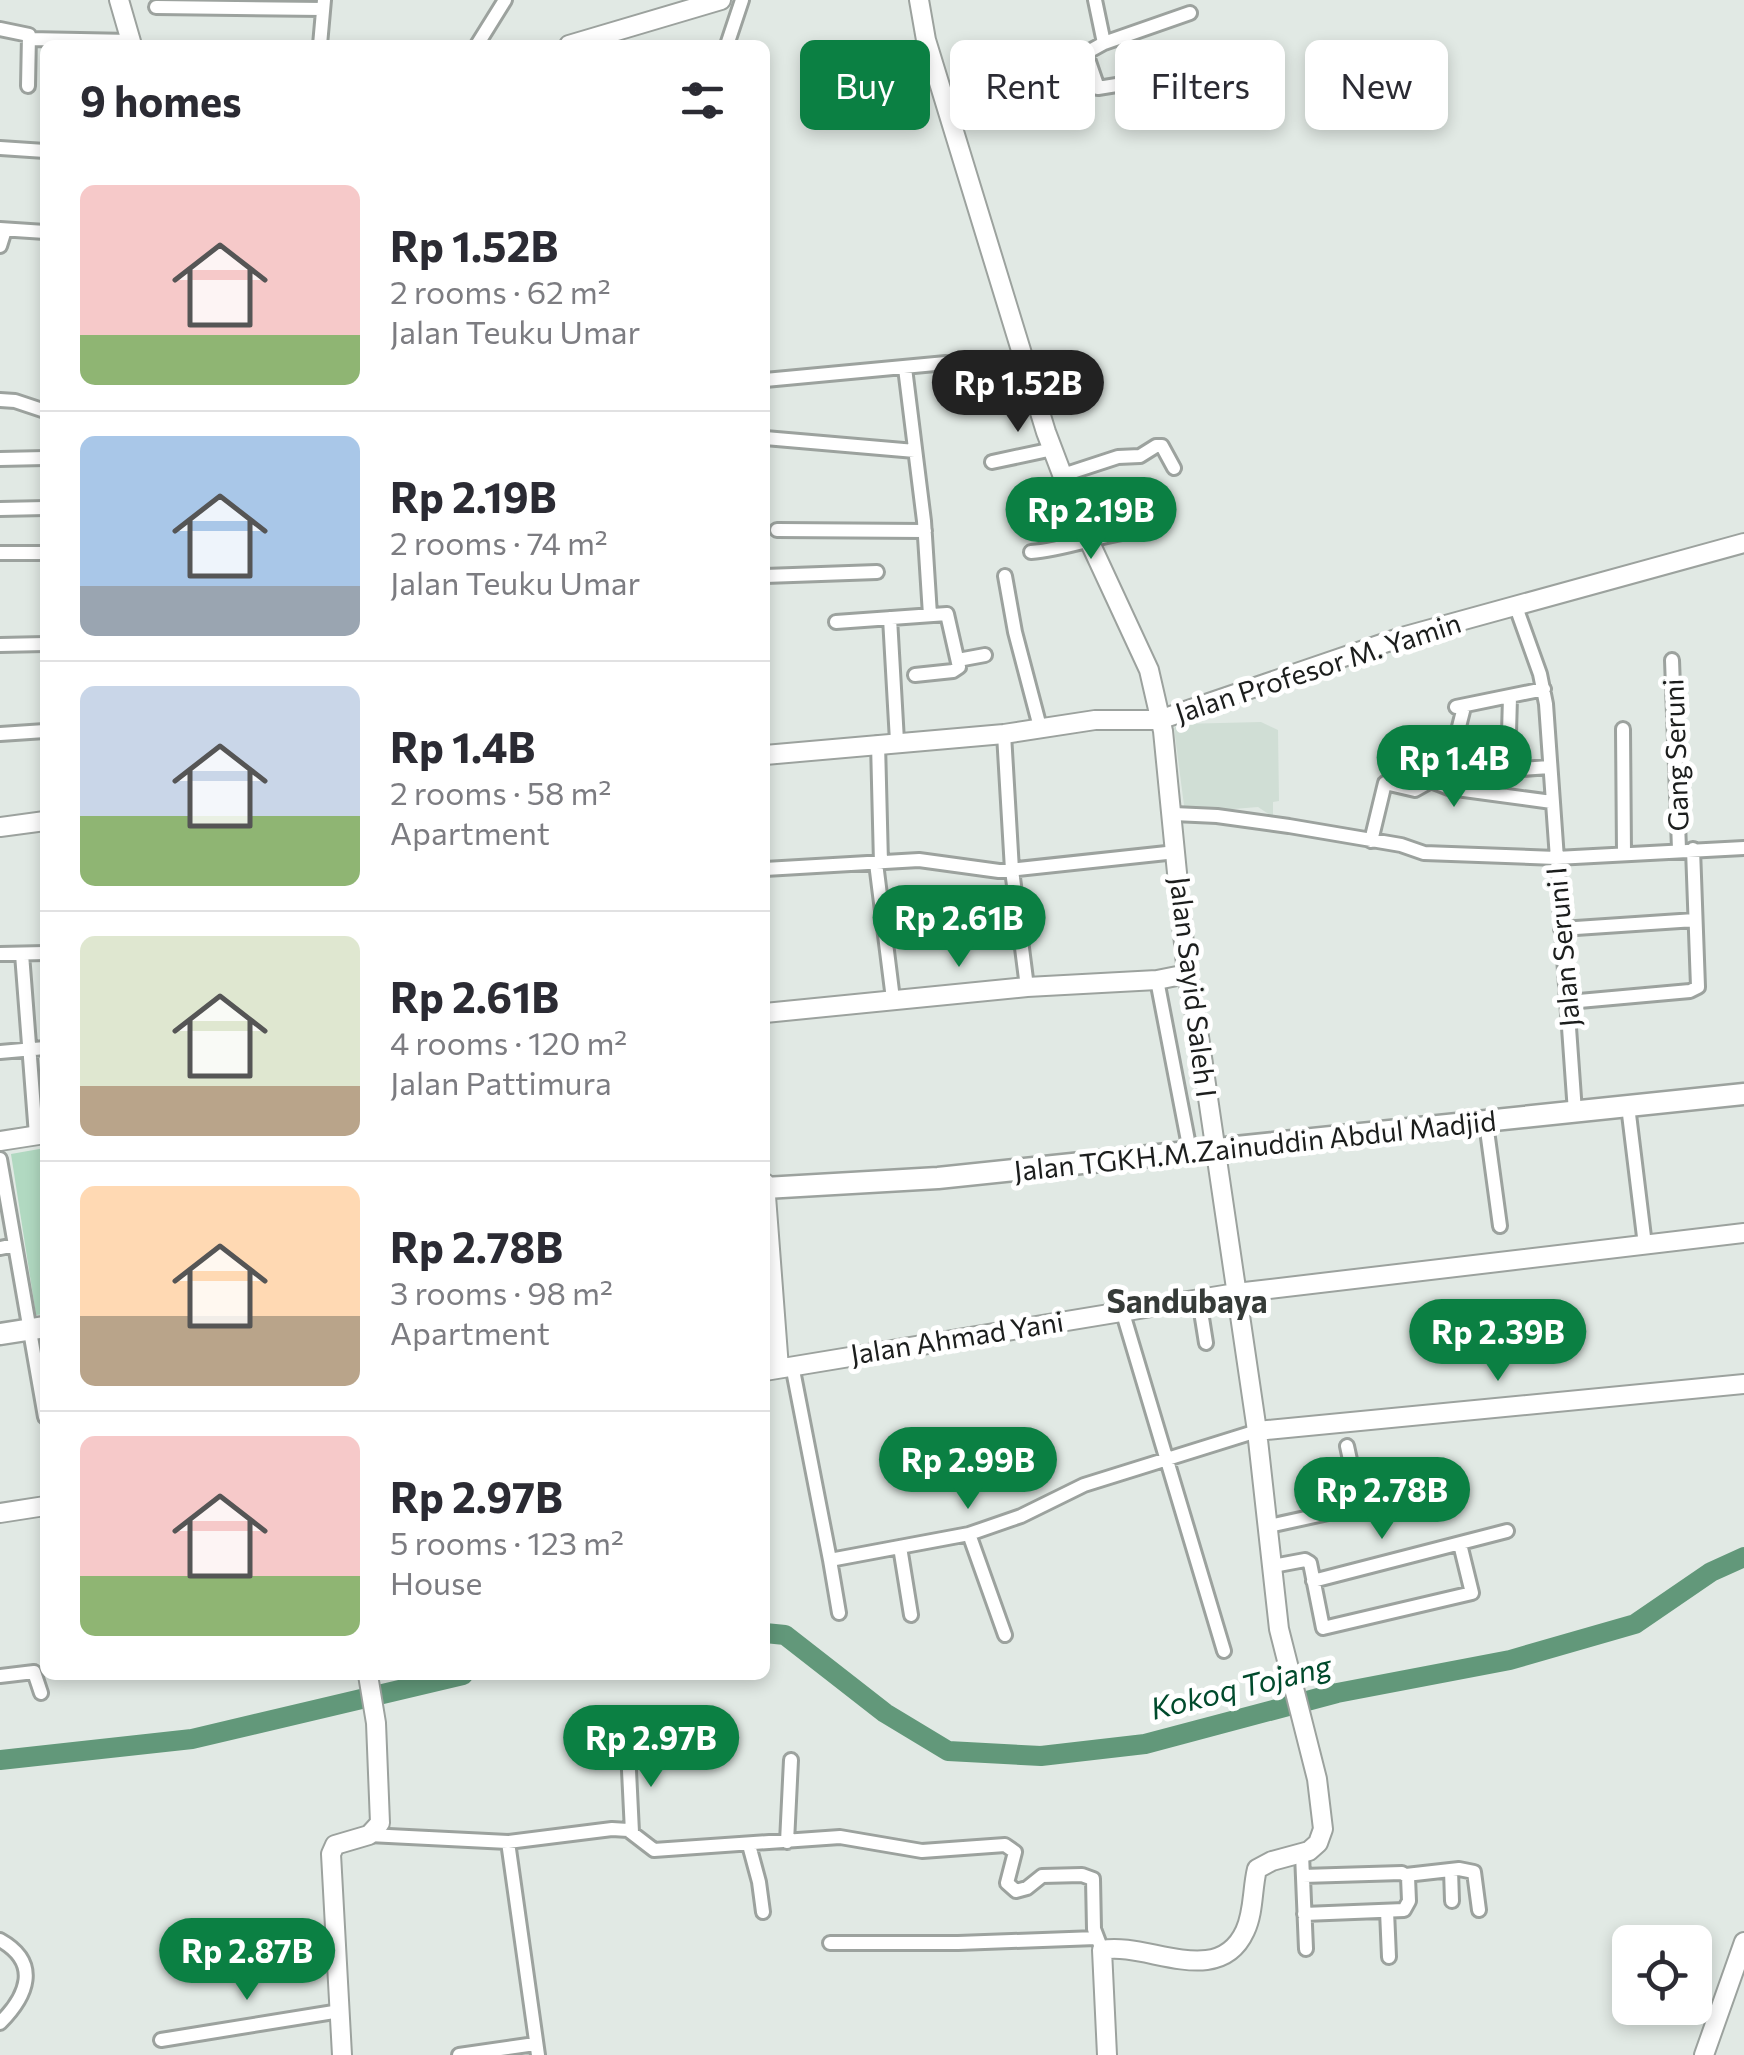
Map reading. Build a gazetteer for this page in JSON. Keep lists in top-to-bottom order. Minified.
{"streets":{"main road":["Jalan TGKH.M.Zainuddin Abdul Madjid"],"street":["Jalan Profesor M. Yamin","Gang Seruni","Jalan Seruni I","Jalan Sayid Saleh I","Jalan Ahmad Yani"]},"crossings":[["Jalan Profesor M. Yamin","Jalan Seruni I"],["Jalan Profesor M. Yamin","Jalan Sayid Saleh I"],["Gang Seruni","Jalan Seruni I"],["Jalan Seruni I","Jalan TGKH.M.Zainuddin Abdul Madjid"],["Jalan Sayid Saleh I","Jalan TGKH.M.Zainuddin Abdul Madjid"],["Jalan Sayid Saleh I","Jalan Ahmad Yani"]],"districts":["Sandubaya"],"water":["Kokoq Tojang"],"page":{"chip":["Buy","Rent","Filters","New"],"heading":"9 homes","list":[{"name":"Rp 1.52B","note":"2 rooms · 62 m² · Jalan Teuku Umar"},{"name":"Rp 2.19B","note":"2 rooms · 74 m² · Jalan Teuku Umar"},{"name":"Rp 1.4B","note":"2 rooms · 58 m² · Apartment"},{"name":"Rp 2.61B","note":"4 rooms · 120 m² · Jalan Pattimura"},{"name":"Rp 2.78B","note":"3 rooms · 98 m² · Apartment"},{"name":"Rp 2.97B","note":"5 rooms · 123 m² · House"}],"price":["Rp 1.52B","Rp 2.19B","Rp 1.4B","Rp 2.61B","Rp 2.39B","Rp 2.99B","Rp 2.78B","Rp 2.97B","Rp 2.87B"]}}
